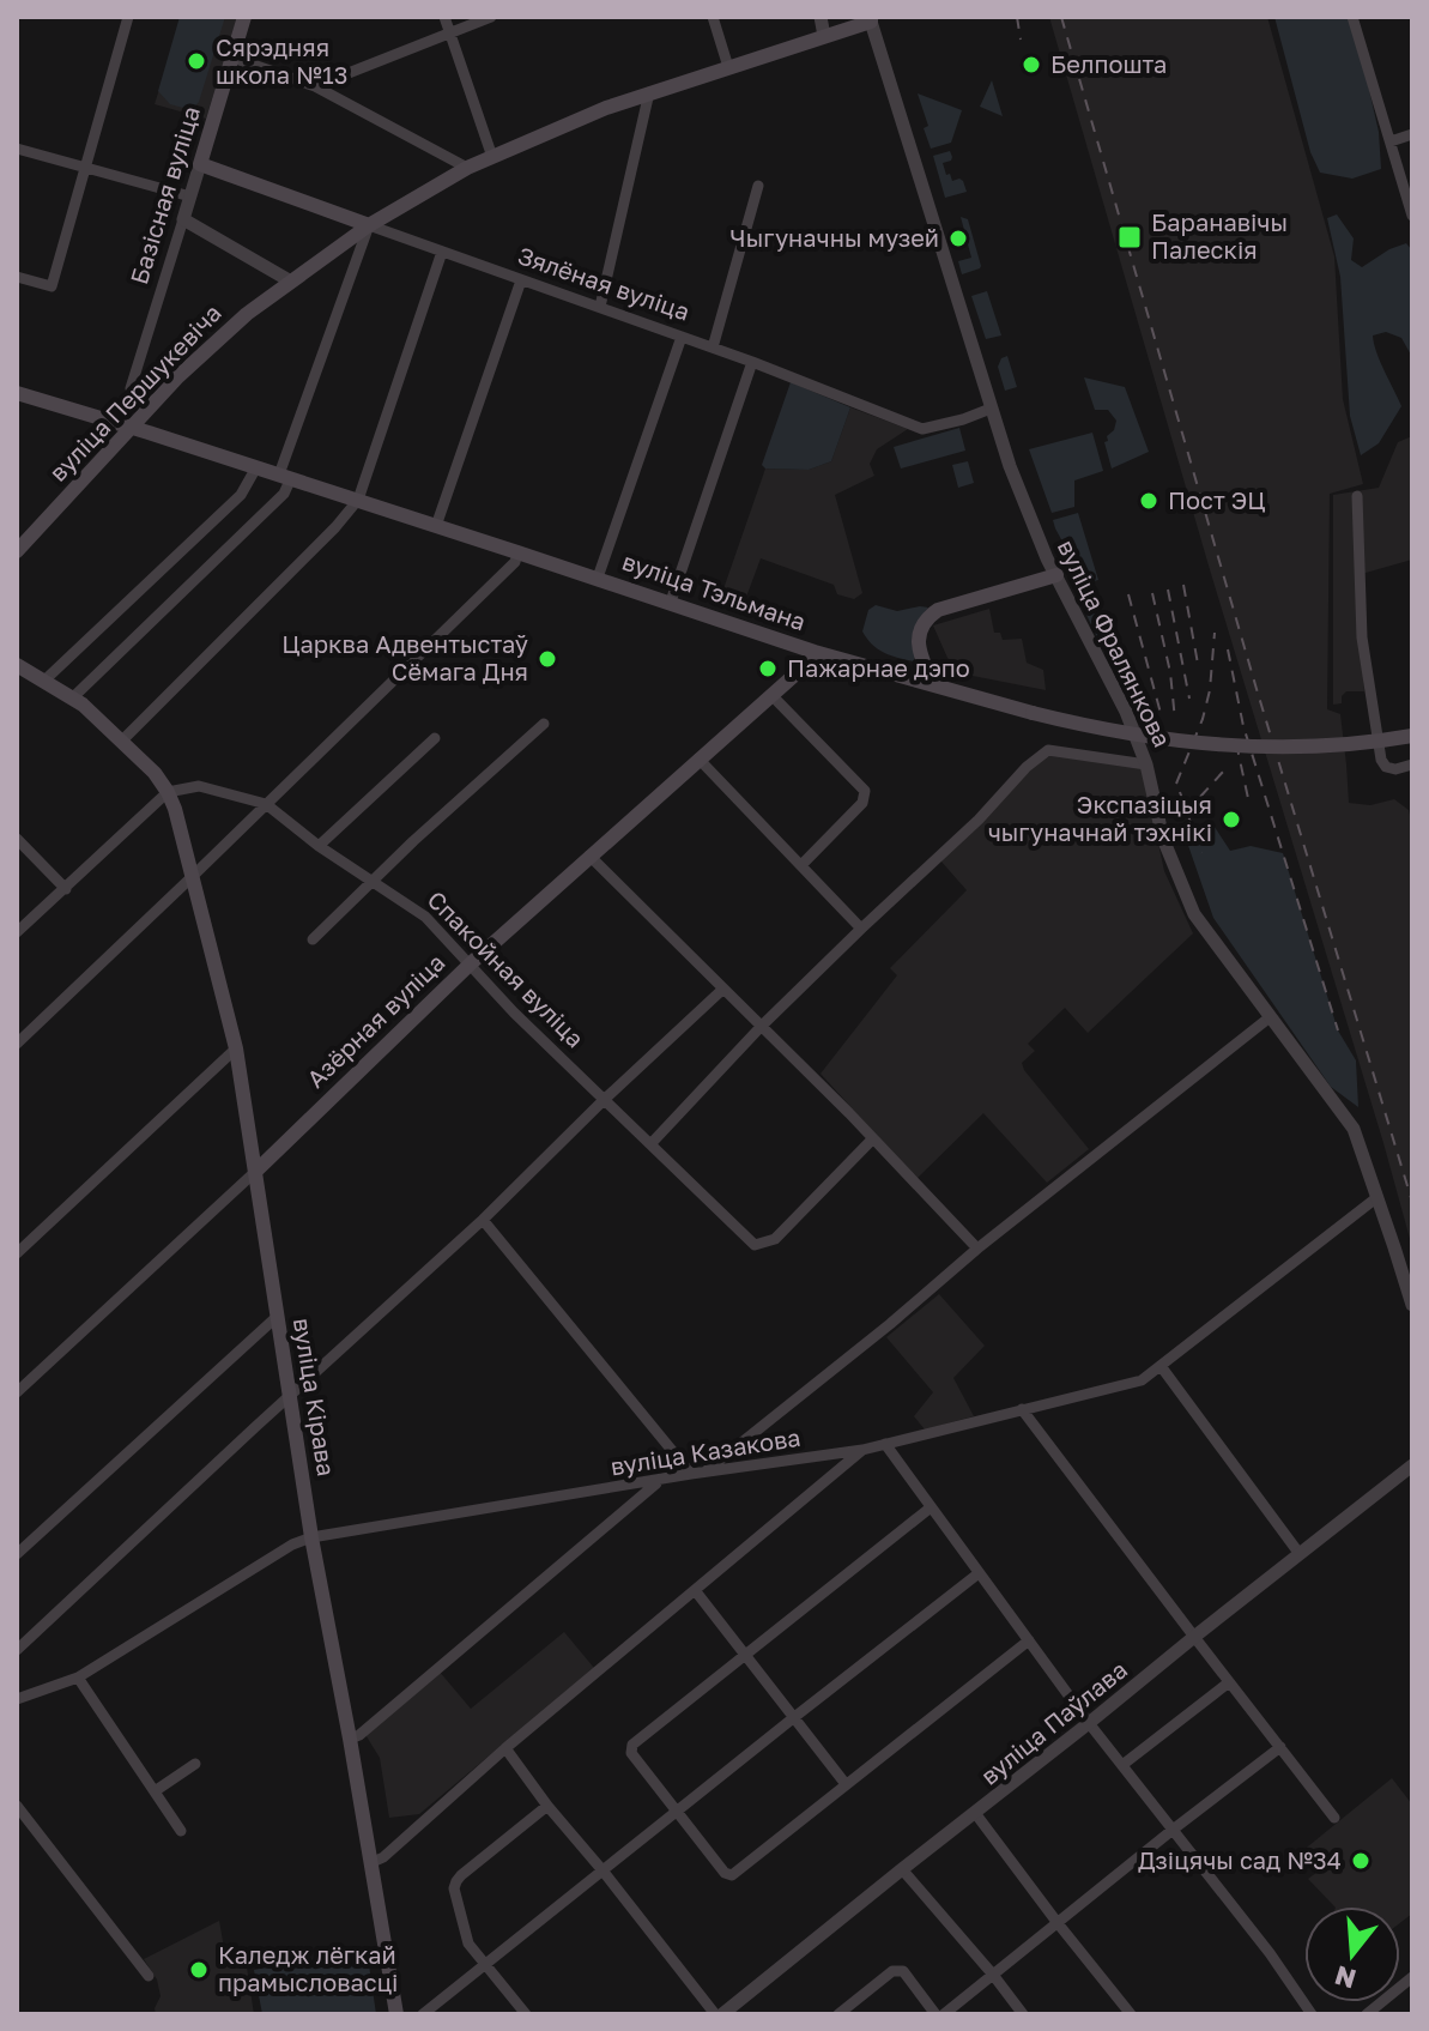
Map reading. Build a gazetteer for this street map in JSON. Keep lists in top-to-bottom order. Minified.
{"streets":{"main road":["Базісная вуліца","Зялёная вуліца","вуліца Першукевіча","вуліца Тэльмана","Азёрная вуліца","вуліца Кірава"],"street":["вуліца Фралянкова","Спакойная вуліца","вуліца Казакова","вуліца Паўлава"]},"crossings":[["Базісная вуліца","Зялёная вуліца"],["Зялёная вуліца","вуліца Першукевіча"],["Зялёная вуліца","вуліца Фралянкова"],["вуліца Першукевіча","вуліца Тэльмана"],["вуліца Першукевіча","вуліца Фралянкова"],["вуліца Тэльмана","Азёрная вуліца"],["вуліца Фралянкова","вуліца Казакова"],["Спакойная вуліца","Азёрная вуліца"],["Спакойная вуліца","вуліца Кірава"],["Азёрная вуліца","вуліца Кірава"],["вуліца Кірава","вуліца Казакова"]],"places":{"other":["Сярэдняя школа №13","Белпошта","Чыгуначны музей","Пост ЭЦ","Царква Адвентыстаў Сёмага Дня","Пажарнае дэпо","Экспазіцыя чыгуначнай тэхнікі","Дзіцячы сад №34","Каледж лёгкай прамысловасці"],"transit":["Баранавічы Палескія"]},"north":"bottom"}
